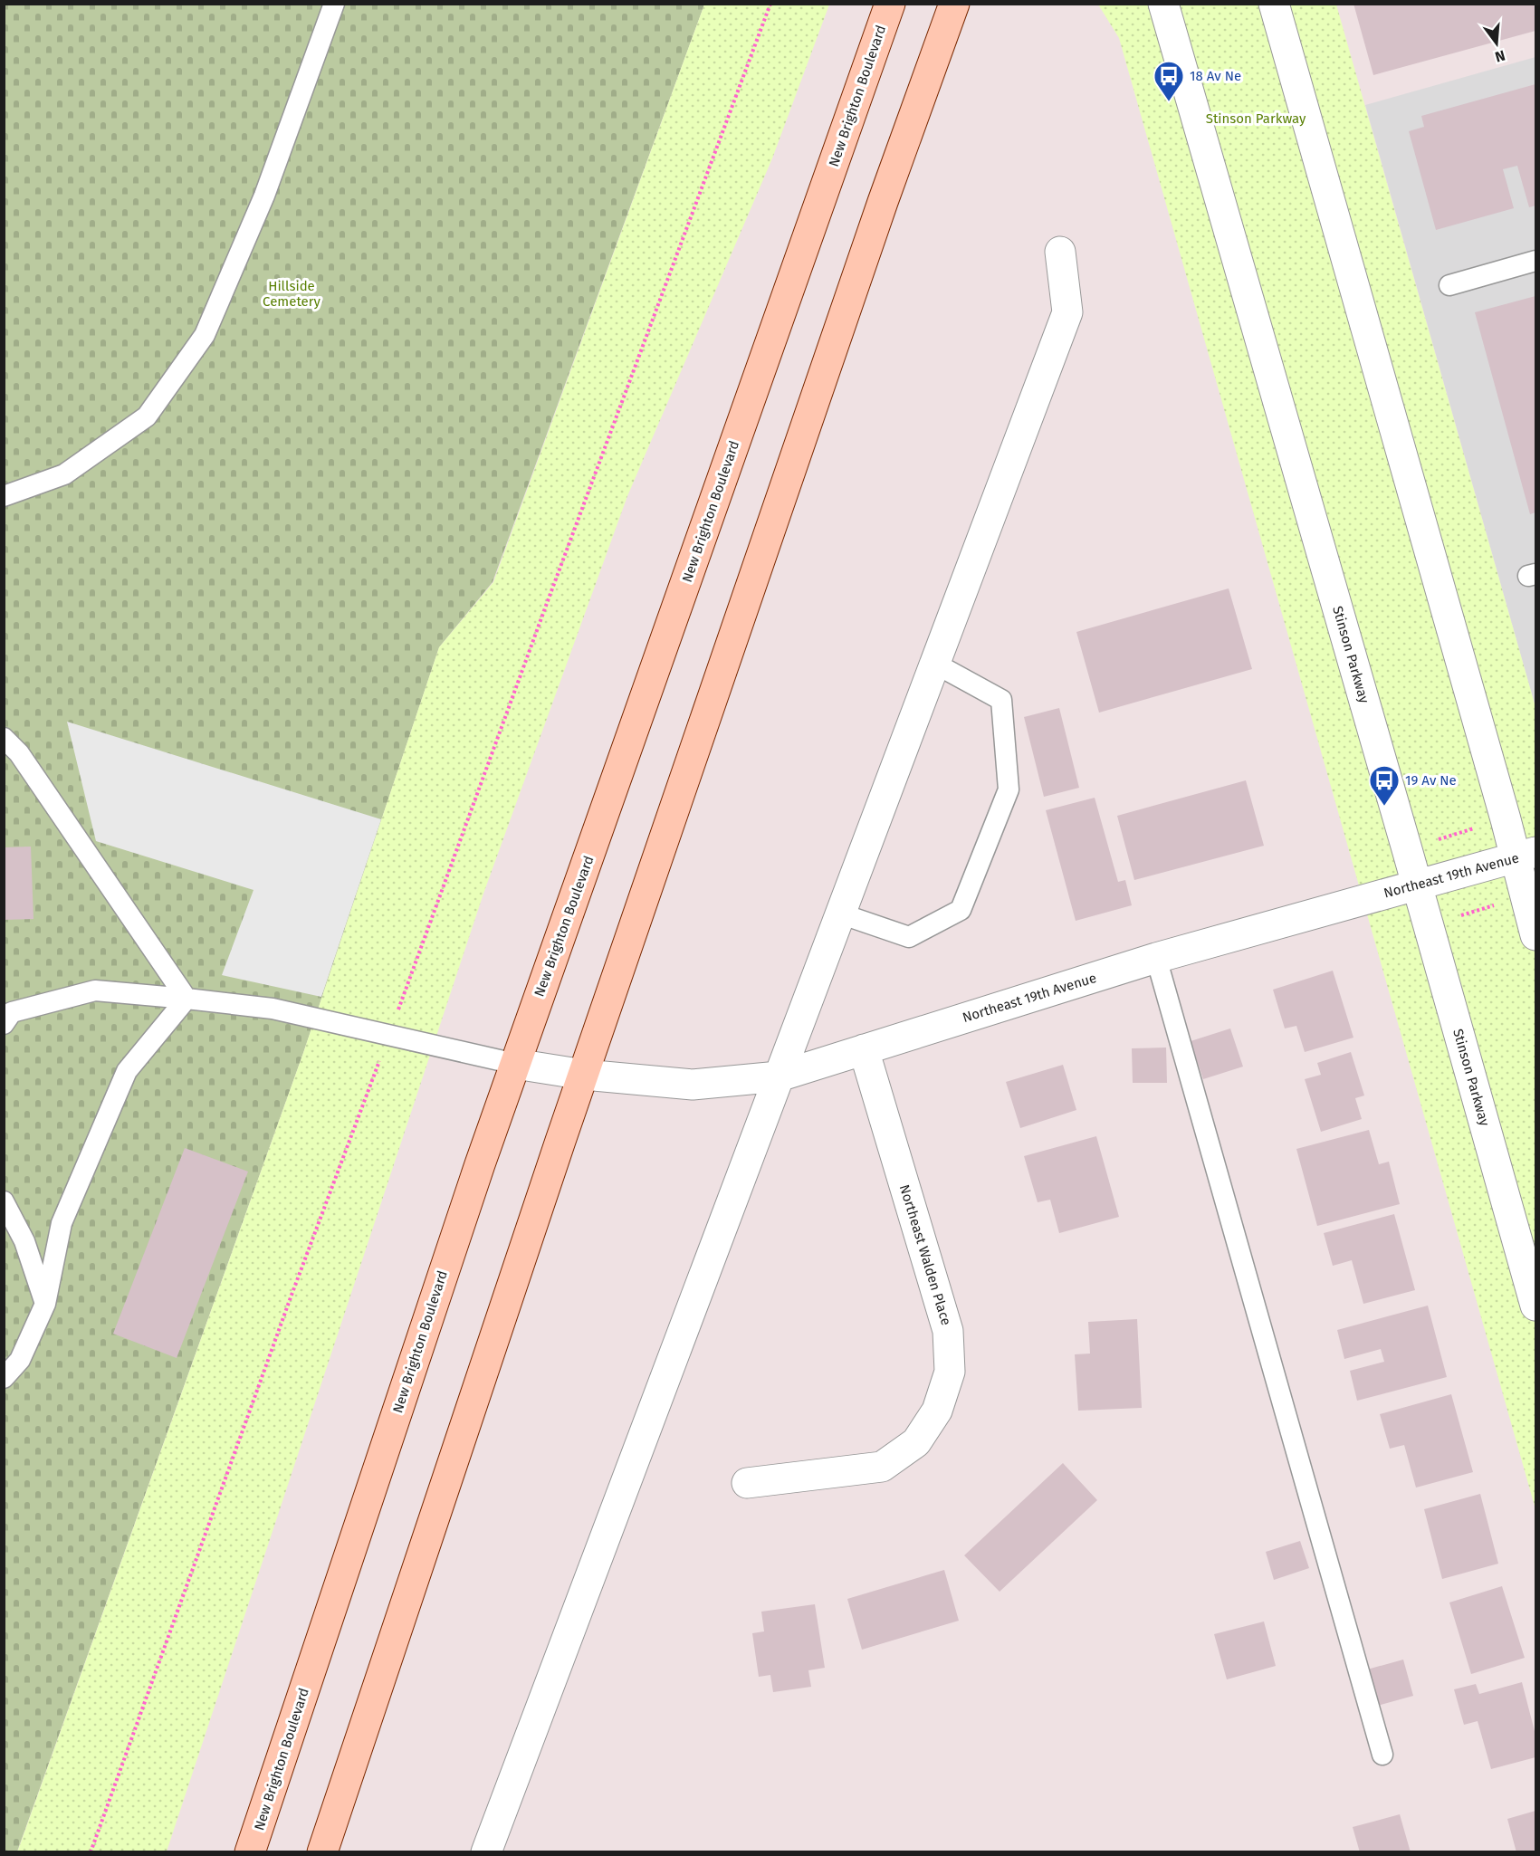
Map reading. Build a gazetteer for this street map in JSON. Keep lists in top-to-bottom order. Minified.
{"streets":{"main road":["New Brighton Boulevard"],"street":["Stinson Parkway","Northeast 19th Avenue","Northeast Walden Place"]},"crossings":[["New Brighton Boulevard","Northeast 19th Avenue"],["Stinson Parkway","Northeast 19th Avenue"],["Northeast 19th Avenue","Northeast Walden Place"]],"parks":["Stinson Parkway","Hillside Cemetery"],"places":{"bus stop":["18 Av Ne","19 Av Ne"]},"north":"bottom"}
